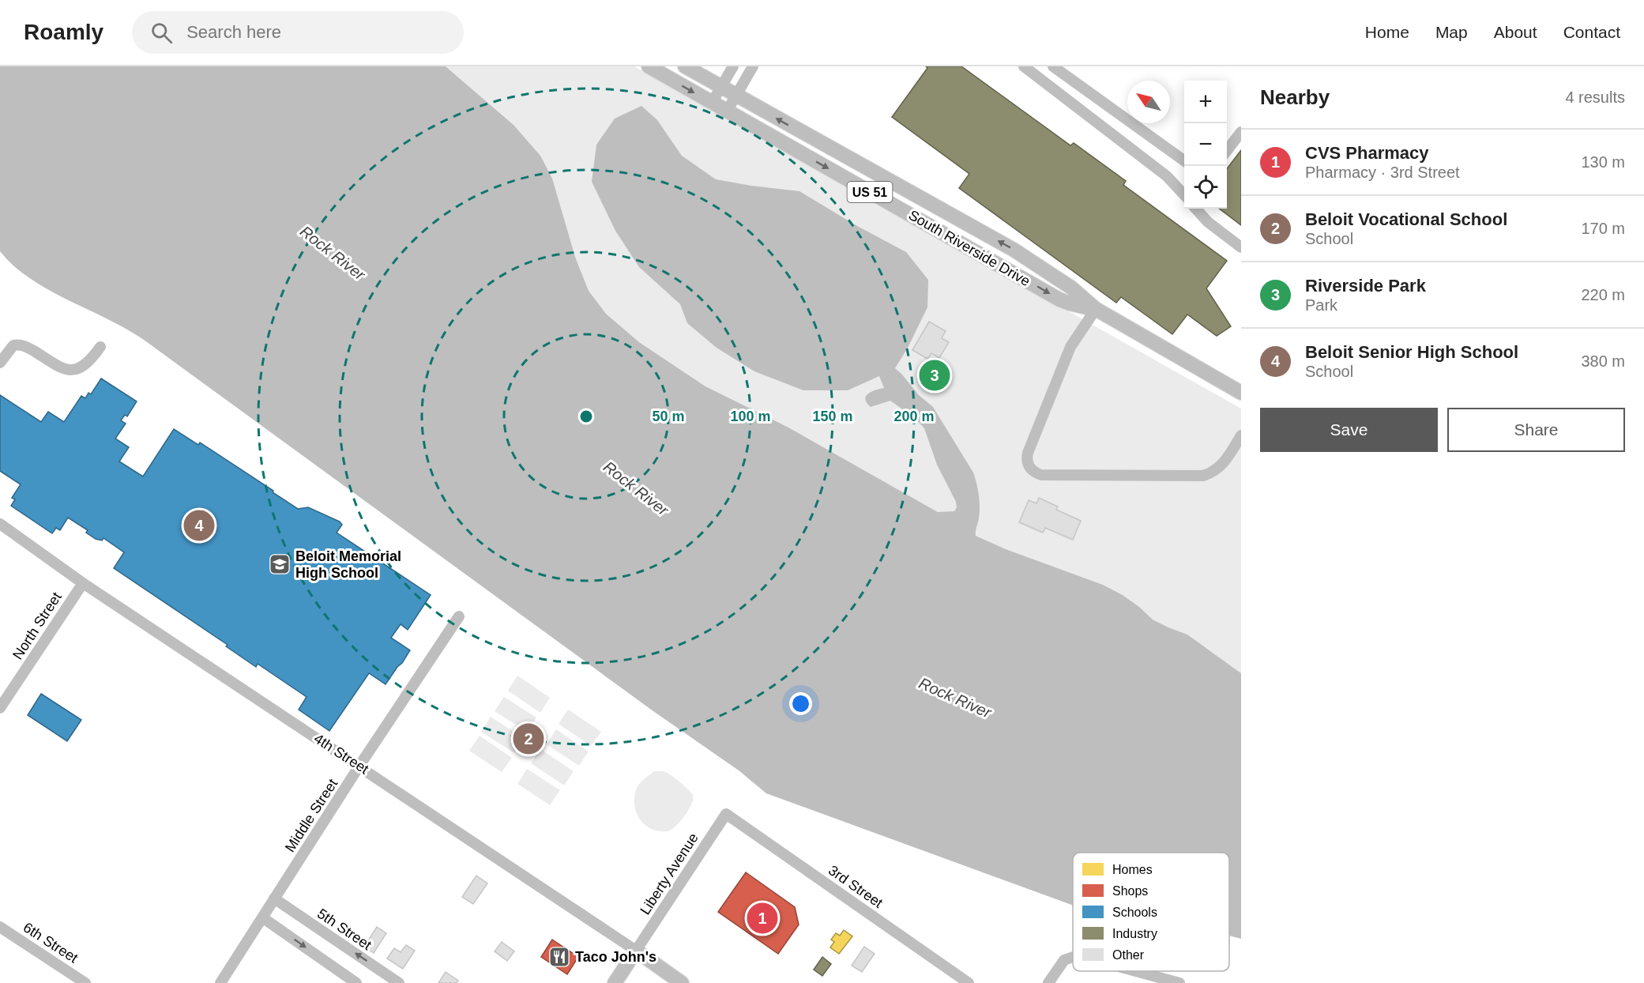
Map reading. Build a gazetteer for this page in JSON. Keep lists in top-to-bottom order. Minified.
{"streets":{"main road":["US 51","South Riverside Drive","4th Street"],"street":["North Street","Middle Street","Liberty Avenue","3rd Street","5th Street","6th Street"]},"crossings":[["North Street","4th Street"],["4th Street","Middle Street"],["4th Street","Liberty Avenue"],["Middle Street","5th Street"],["Liberty Avenue","3rd Street"]],"water":["Rock River"],"places":{"school or university":["Beloit Memorial High School"],"restaurant":["Taco John's"]},"legend":["Homes","Shops","Schools","Industry","Other"],"north":"top left","page":{"header":"Roamly","search":"Search here","nav":["Home","Map","About","Contact"],"heading":["Nearby","4 results"],"map_buttons":["+","−"],"list":[{"mark":"1","name":"CVS Pharmacy","note":"Pharmacy · 3rd Street","value":"130 m"},{"mark":"2","name":"Beloit Vocational School","note":"School","value":"170 m"},{"mark":"3","name":"Riverside Park","note":"Park","value":"220 m"},{"mark":"4","name":"Beloit Senior High School","note":"School","value":"380 m"}],"pins":["3","4","2","1"],"buttons":["Save","Share"]},"rings":["50 m","100 m","150 m","200 m"]}
